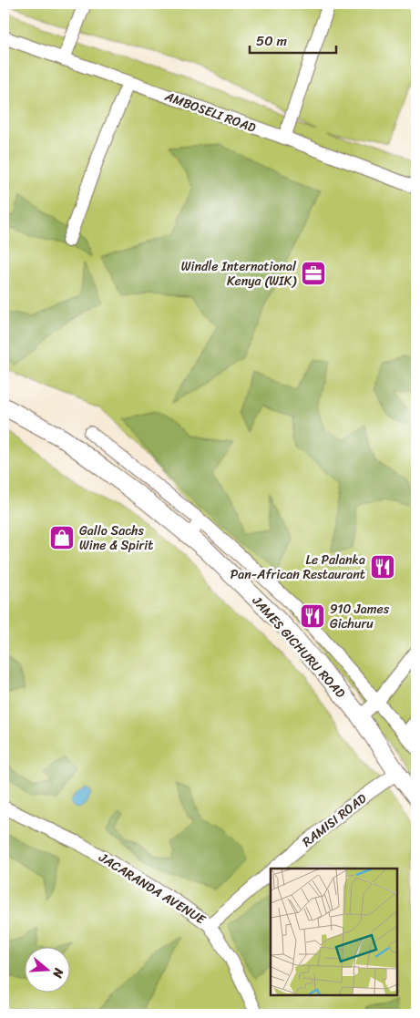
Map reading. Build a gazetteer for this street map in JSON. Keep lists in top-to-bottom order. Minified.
{"streets":{"main road":["JAMES GICHURU ROAD"],"street":["AMBOSELI ROAD","RAMISI ROAD","JACARANDA AVENUE"]},"crossings":[["JAMES GICHURU ROAD","RAMISI ROAD"],["RAMISI ROAD","JACARANDA AVENUE"]],"places":{"office":["Windle International Kenya (WIK)"],"shop":["Gallo Sachs Wine & Spirit"],"restaurant":["Le Palanka Pan-African Restaurant","910 James Gichuru"]},"scale_bar":"50 m","north":"right"}
